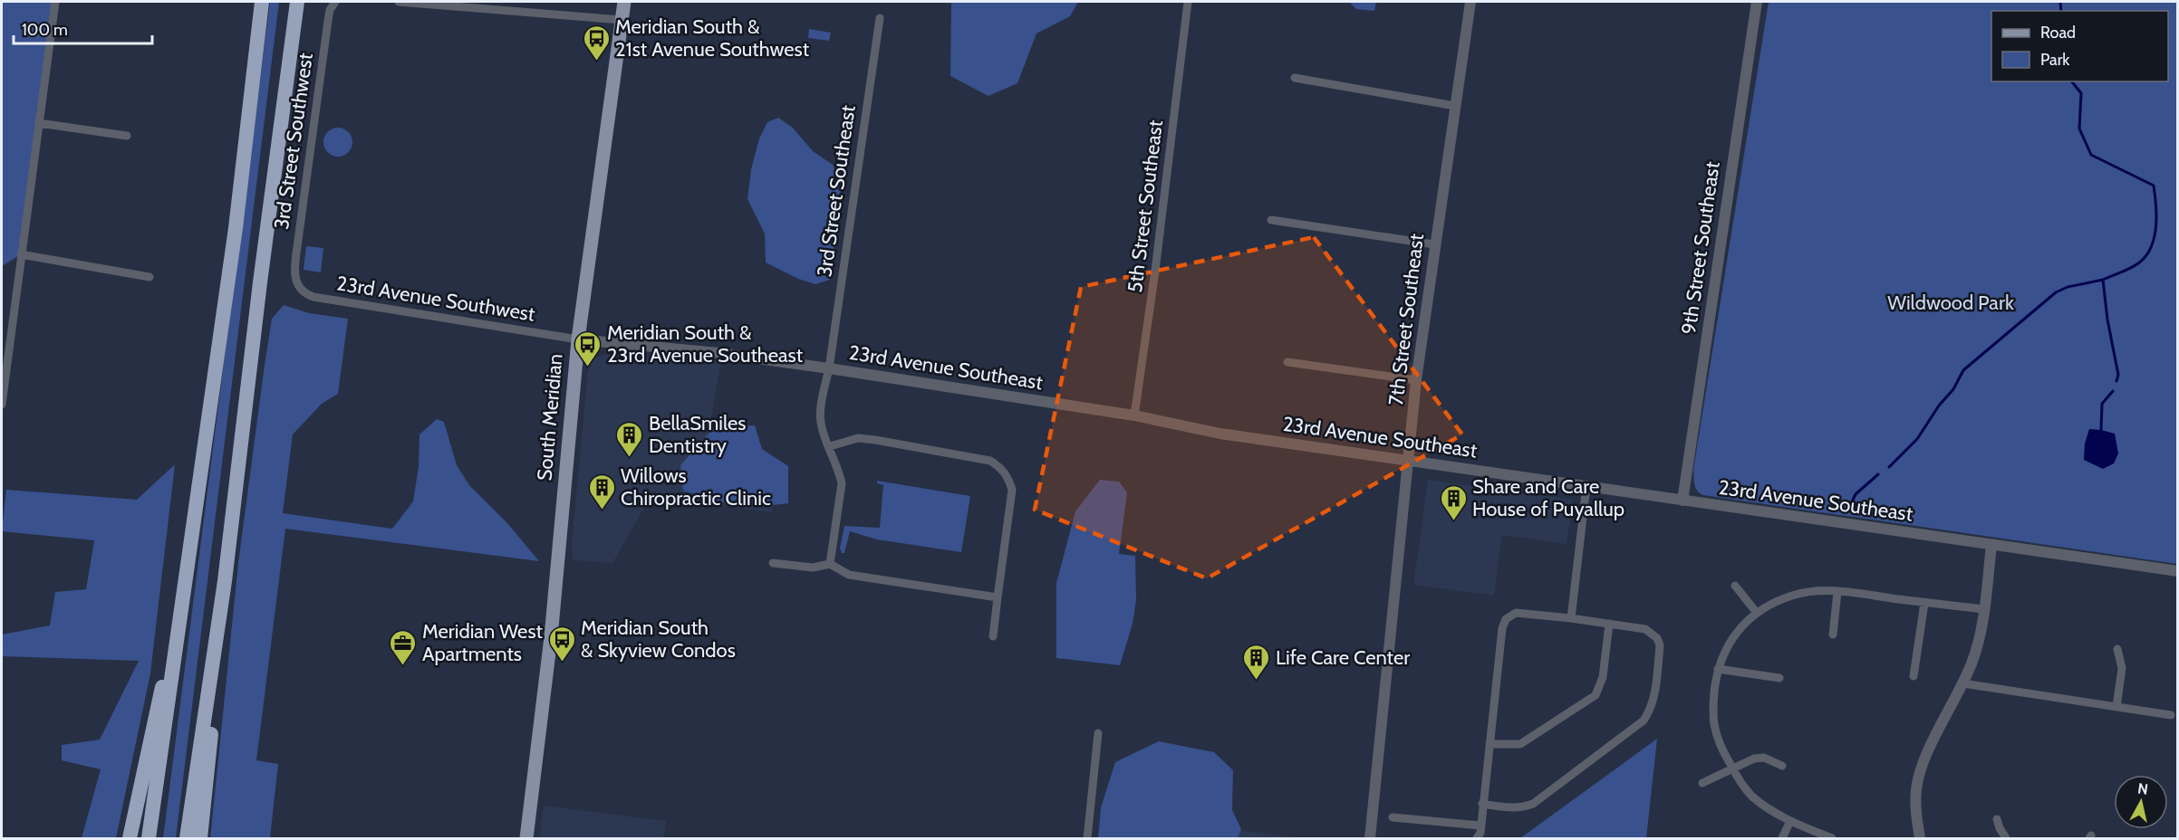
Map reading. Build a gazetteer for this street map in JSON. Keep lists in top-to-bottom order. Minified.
{"streets":{"main road":["South Meridian"],"street":["3rd Street Southwest","3rd Street Southeast","5th Street Southeast","9th Street Southeast","23rd Avenue Southwest","7th Street Southeast","23rd Avenue Southeast"]},"crossings":[["3rd Street Southwest","23rd Avenue Southwest"],["3rd Street Southeast","23rd Avenue Southeast"],["5th Street Southeast","23rd Avenue Southeast"],["9th Street Southeast","23rd Avenue Southeast"],["23rd Avenue Southwest","23rd Avenue Southeast"],["23rd Avenue Southwest","South Meridian"],["7th Street Southeast","23rd Avenue Southeast"],["23rd Avenue Southeast","South Meridian"]],"parks":["Wildwood Park"],"places":{"bus stop":["Meridian South & 21st Avenue Southwest","Meridian South & 23rd Avenue Southeast","Meridian South & Skyview Condos"],"building":["BellaSmiles Dentistry","Willows Chiropractic Clinic","Share and Care House of Puyallup","Life Care Center"],"office":["Meridian West Apartments"]},"legend":["Road","Park"],"scale_bar":"100 m","north":"top"}
